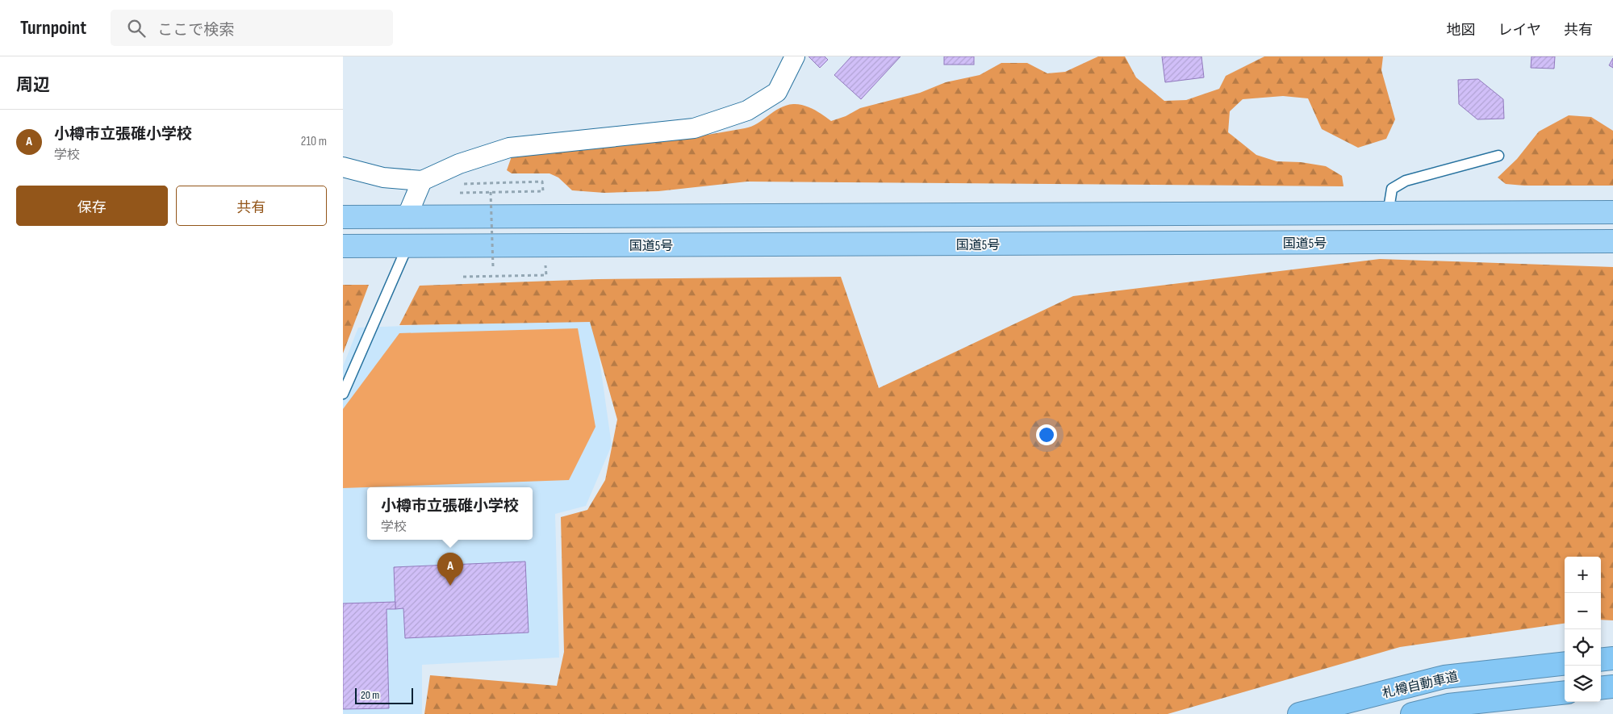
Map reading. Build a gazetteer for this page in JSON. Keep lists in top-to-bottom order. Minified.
{"streets":{"highway":["国道5号","札樽自動車道"]},"scale_bar":"20 m","page":{"header":"Turnpoint","search":"ここで検索","nav":["地図","レイヤ","共有"],"heading":"周辺","list":[{"mark":"A","name":"小樽市立張碓小学校","note":"学校","value":"210 m"}],"buttons":["保存","共有"],"popup":["小樽市立張碓小学校","学校"],"pins":"A","map_buttons":["+","−"],"scale":"20 m"}}
